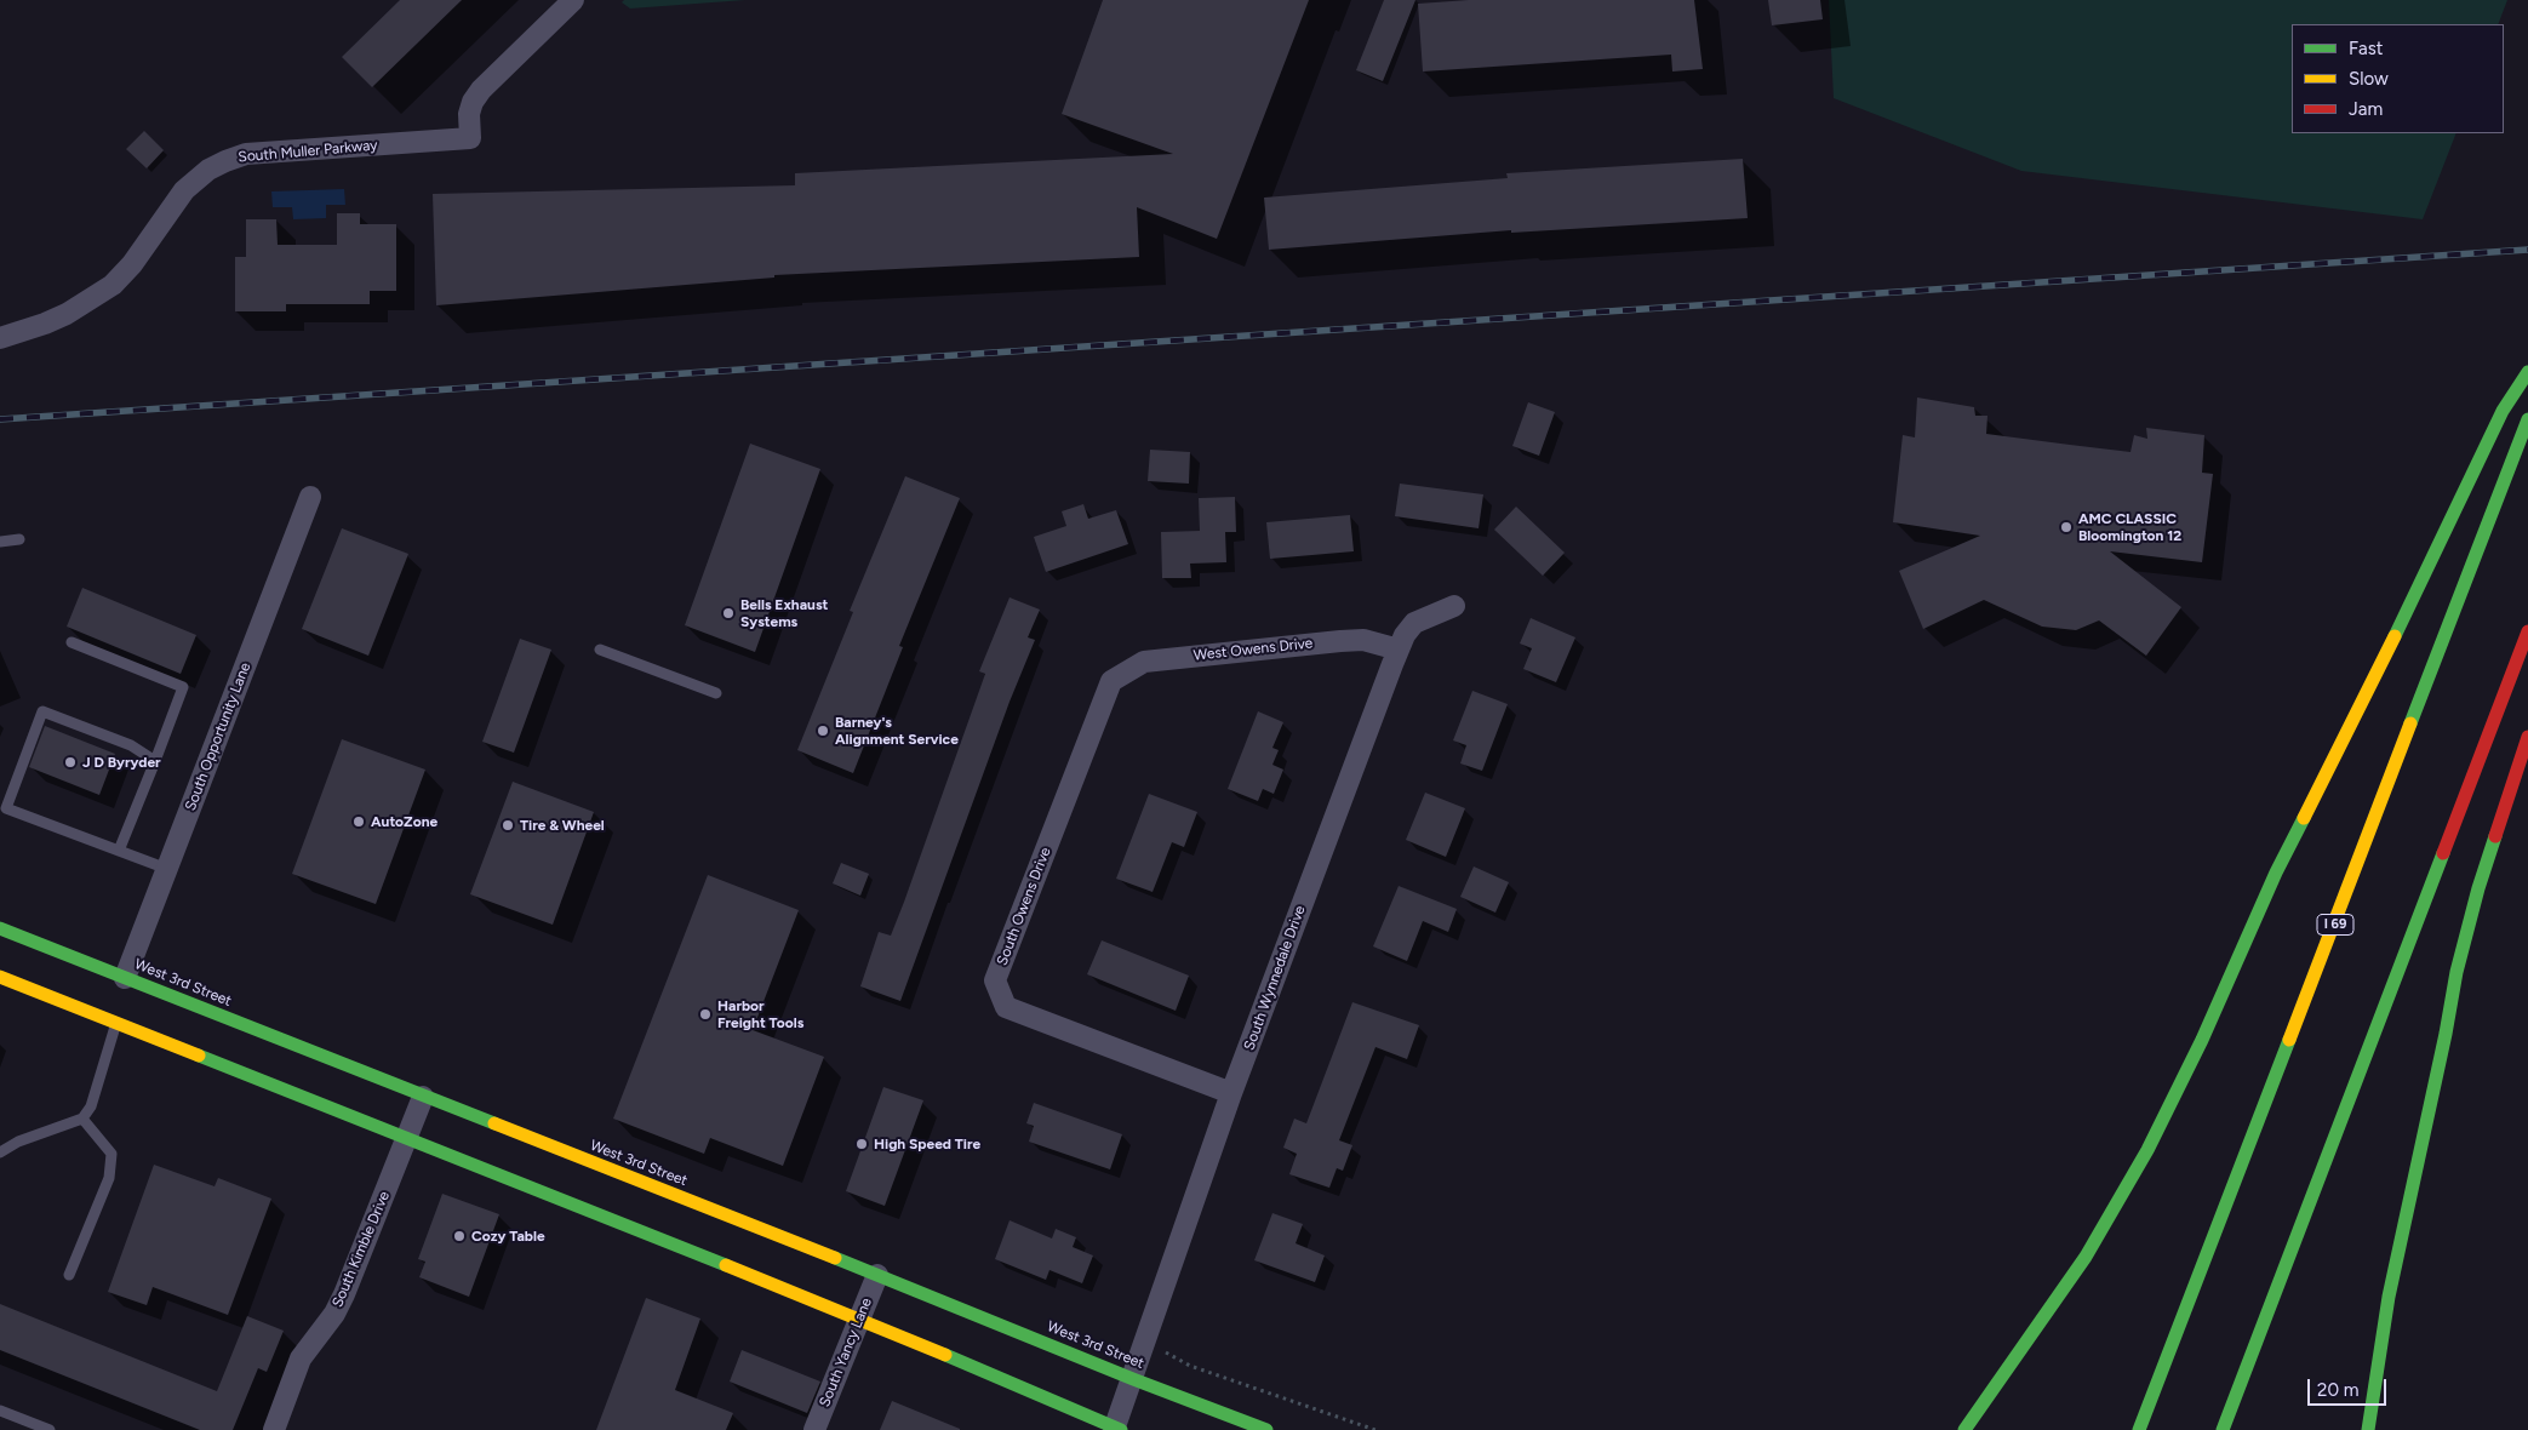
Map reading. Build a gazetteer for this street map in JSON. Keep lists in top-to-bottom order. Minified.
{"streets":{"main road":["I 69","West 3rd Street"],"street":["South Muller Parkway","West Owens Drive","South Opportunity Lane","South Owens Drive","South Wynnedale Drive","South Kimble Drive","South Yancy Lane"]},"crossings":[["West Owens Drive","South Owens Drive"],["West Owens Drive","South Wynnedale Drive"],["South Opportunity Lane","West 3rd Street"],["South Owens Drive","South Wynnedale Drive"],["South Wynnedale Drive","West 3rd Street"],["West 3rd Street","South Kimble Drive"],["West 3rd Street","South Yancy Lane"]],"places":["AMC CLASSIC Bloomington 12","Bells Exhaust Systems","Barney's Alignment Service","J D Byryder","AutoZone","Tire & Wheel","Harbor Freight Tools","High Speed Tire","Cozy Table"],"legend":["Fast","Slow","Jam"],"scale_bar":"20 m"}
